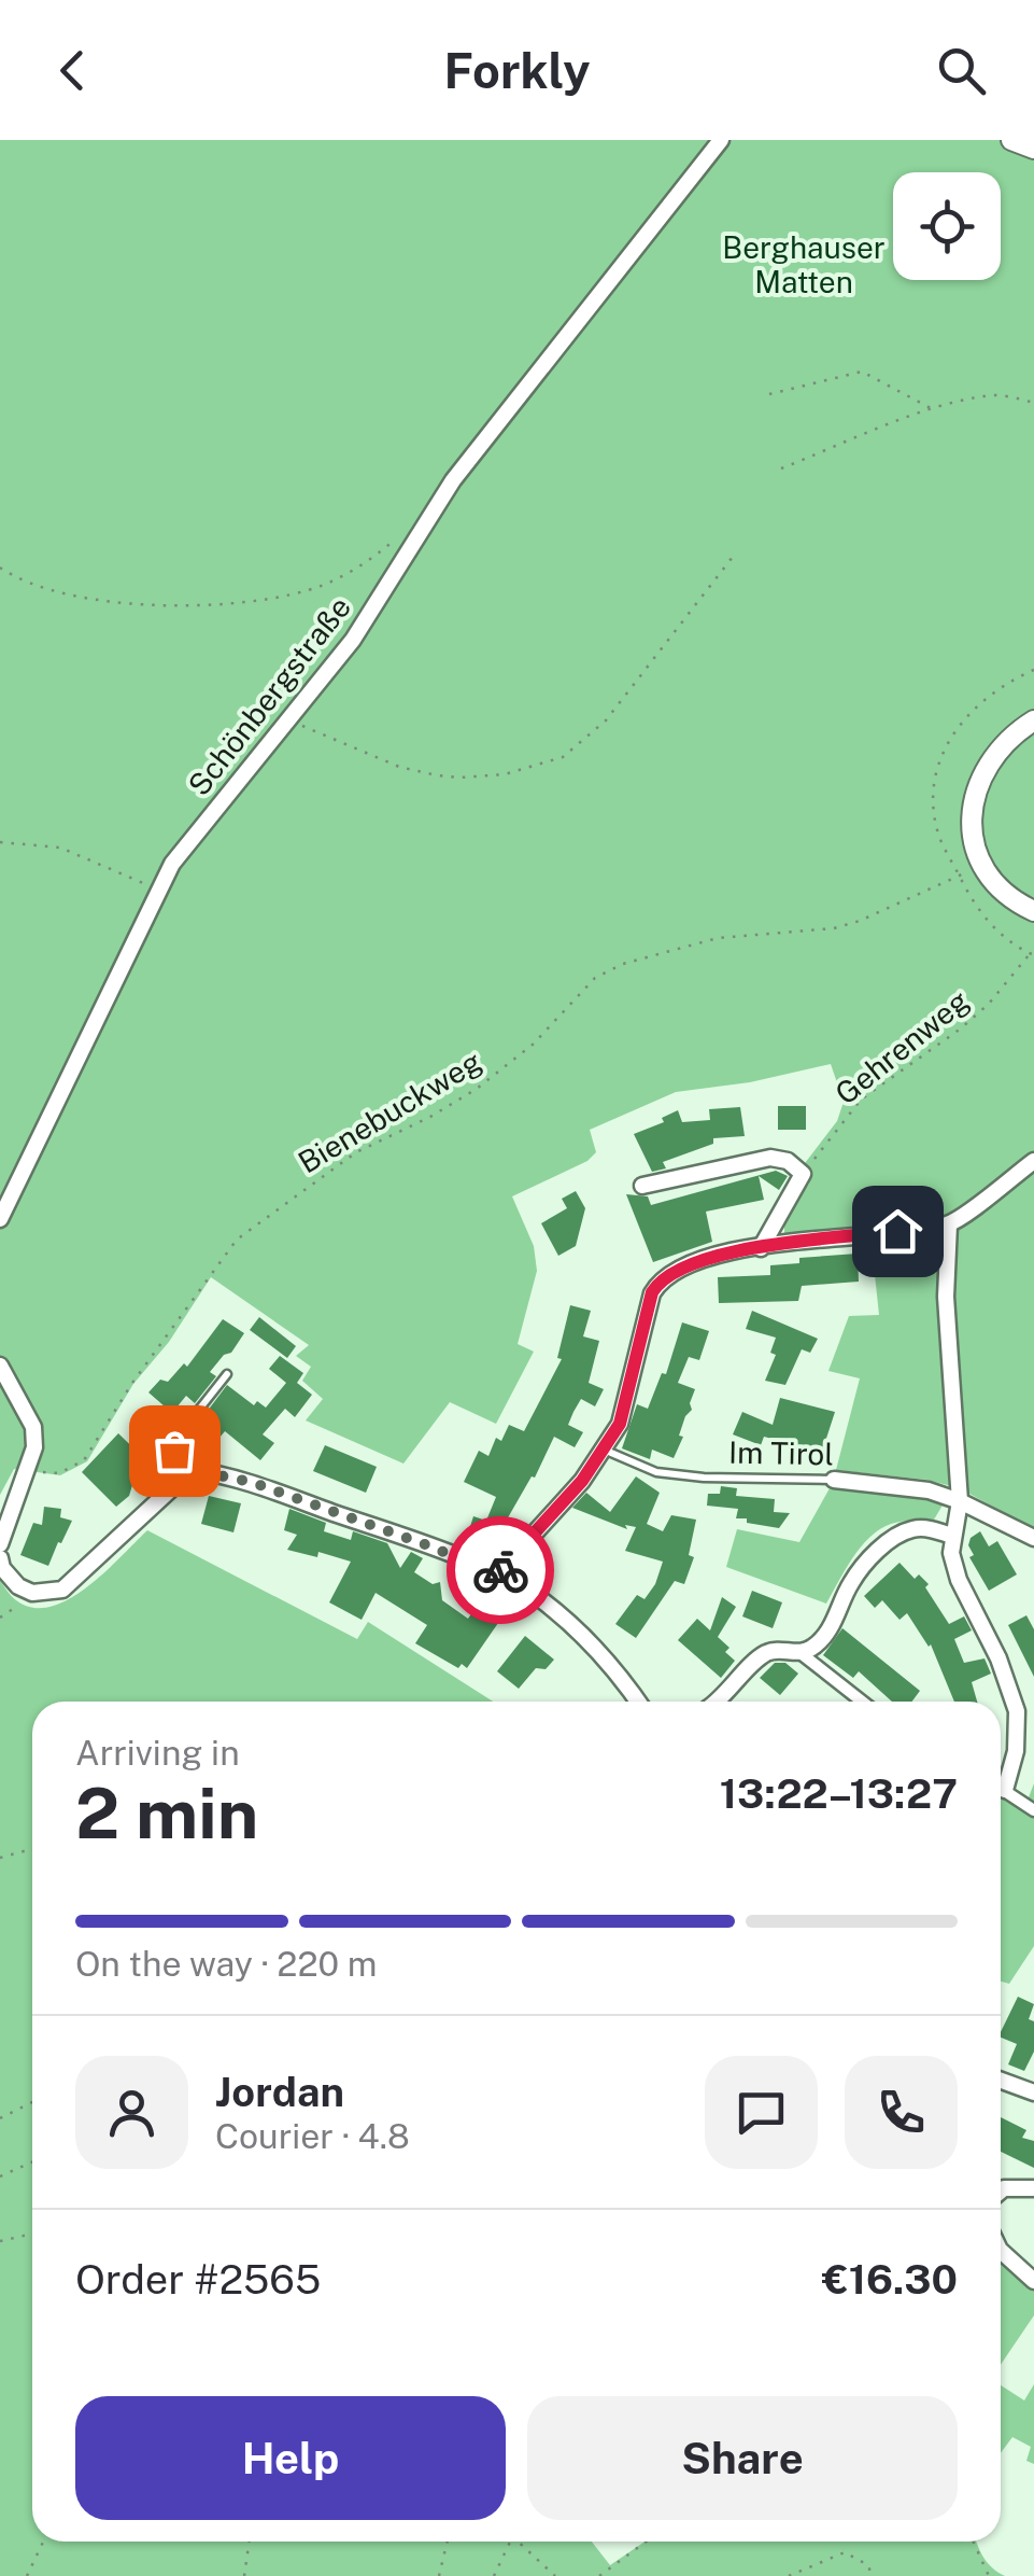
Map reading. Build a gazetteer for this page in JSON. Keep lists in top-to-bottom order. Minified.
{"streets":{"street":["Schönbergstraße","Im Tirol"],"path":["Gehrenweg","Bienebuckweg"]},"parks":["Berghauser Matten"],"page":{"header":"Forkly","heading":["2 min","Arriving in","13:22–13:27"],"panel":["Jordan","Courier · 4.8","Order #2565","€16.30"],"bar":"On the way · 220 m","buttons":["Help","Share"]}}
